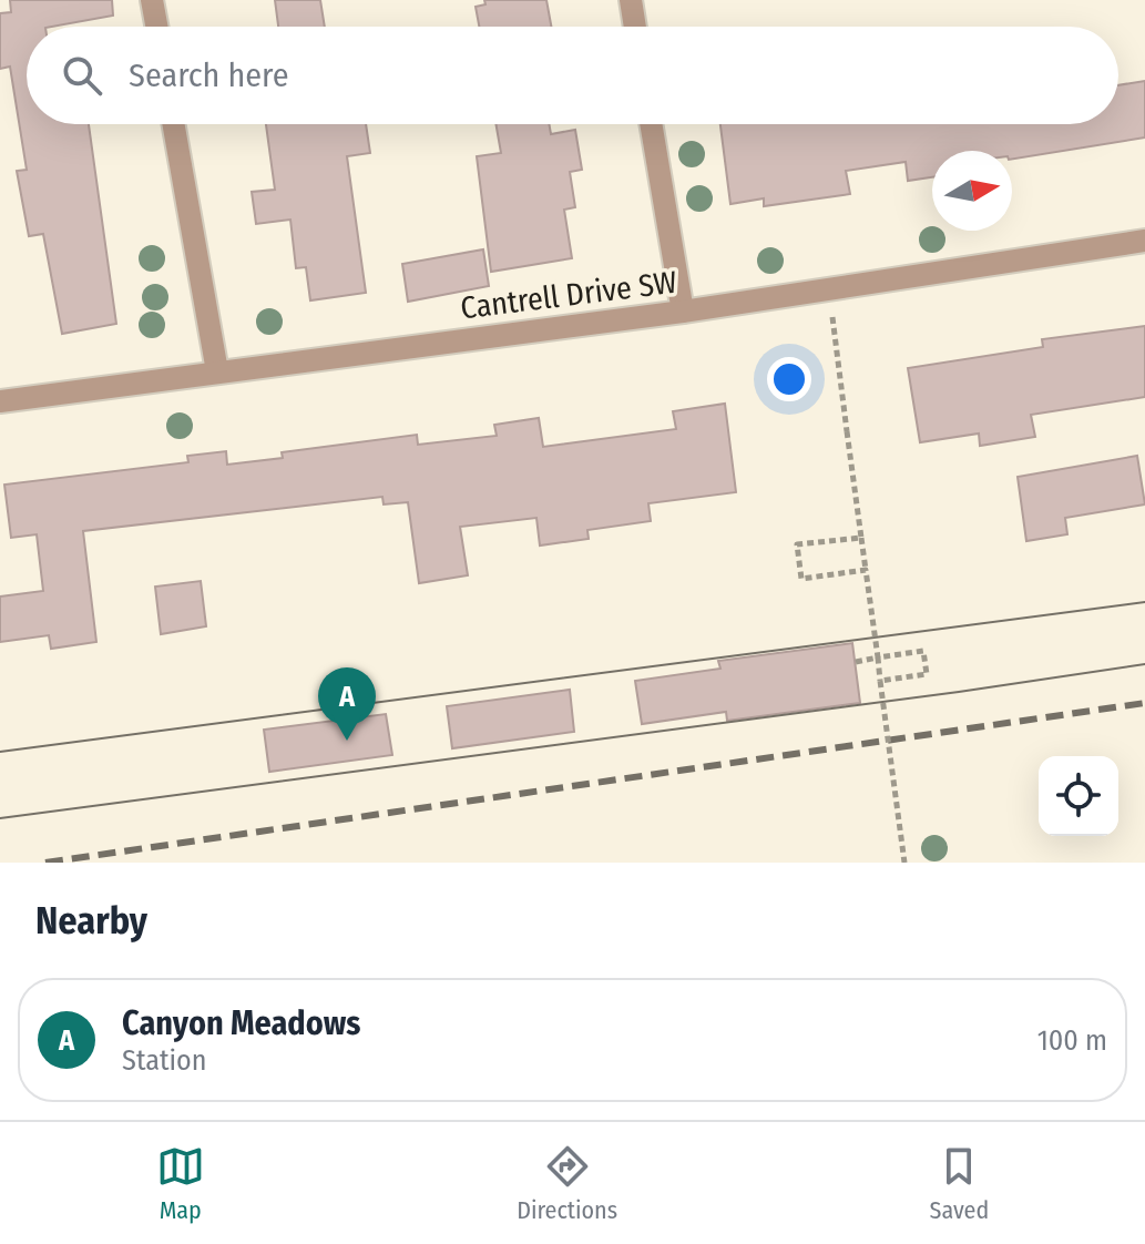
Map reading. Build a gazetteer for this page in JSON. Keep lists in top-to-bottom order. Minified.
{"streets":{"street":["Cantrell Drive SW"]},"north":"right","page":{"search":"Search here","pins":"A","heading":"Nearby","list":[{"mark":"A","name":"Canyon Meadows","note":"Station","value":"100 m"}],"nav":["Map","Directions","Saved"]}}
